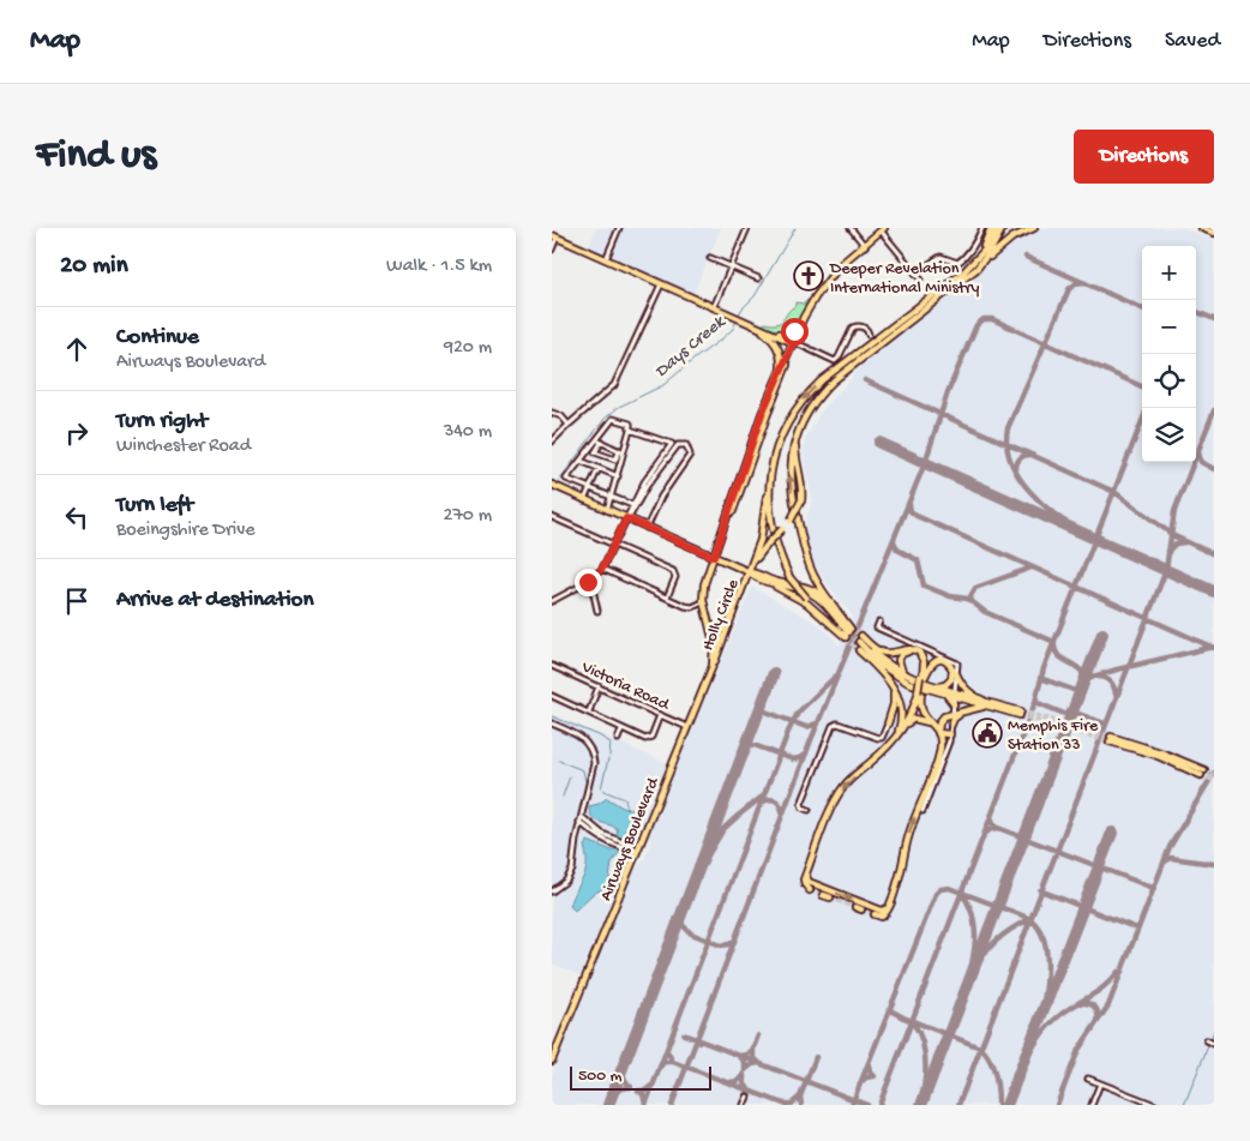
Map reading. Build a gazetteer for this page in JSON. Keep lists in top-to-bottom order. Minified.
{"streets":{"main road":["Holly Circle","Airways Boulevard"],"street":["Victoria Road"]},"crossings":[["Holly Circle","Airways Boulevard"],["Victoria Road","Airways Boulevard"]],"water":["Days Creek"],"places":{"church":["Deeper Revelation International Ministry"],"public building":["Memphis Fire Station 33"]},"scale_bar":"500 m","page":{"header":"Map","nav":["Map","Directions","Saved"],"buttons":"Directions","title":"Find us","heading":["20 min","Walk · 1.5 km"],"map_buttons":["+","−"],"list":[["Continue","Airways Boulevard","920 m"],["Turn right","Winchester Road","340 m"],["Turn left","Boeingshire Drive","270 m"],"Arrive at destination"],"scale":"500 m"}}
